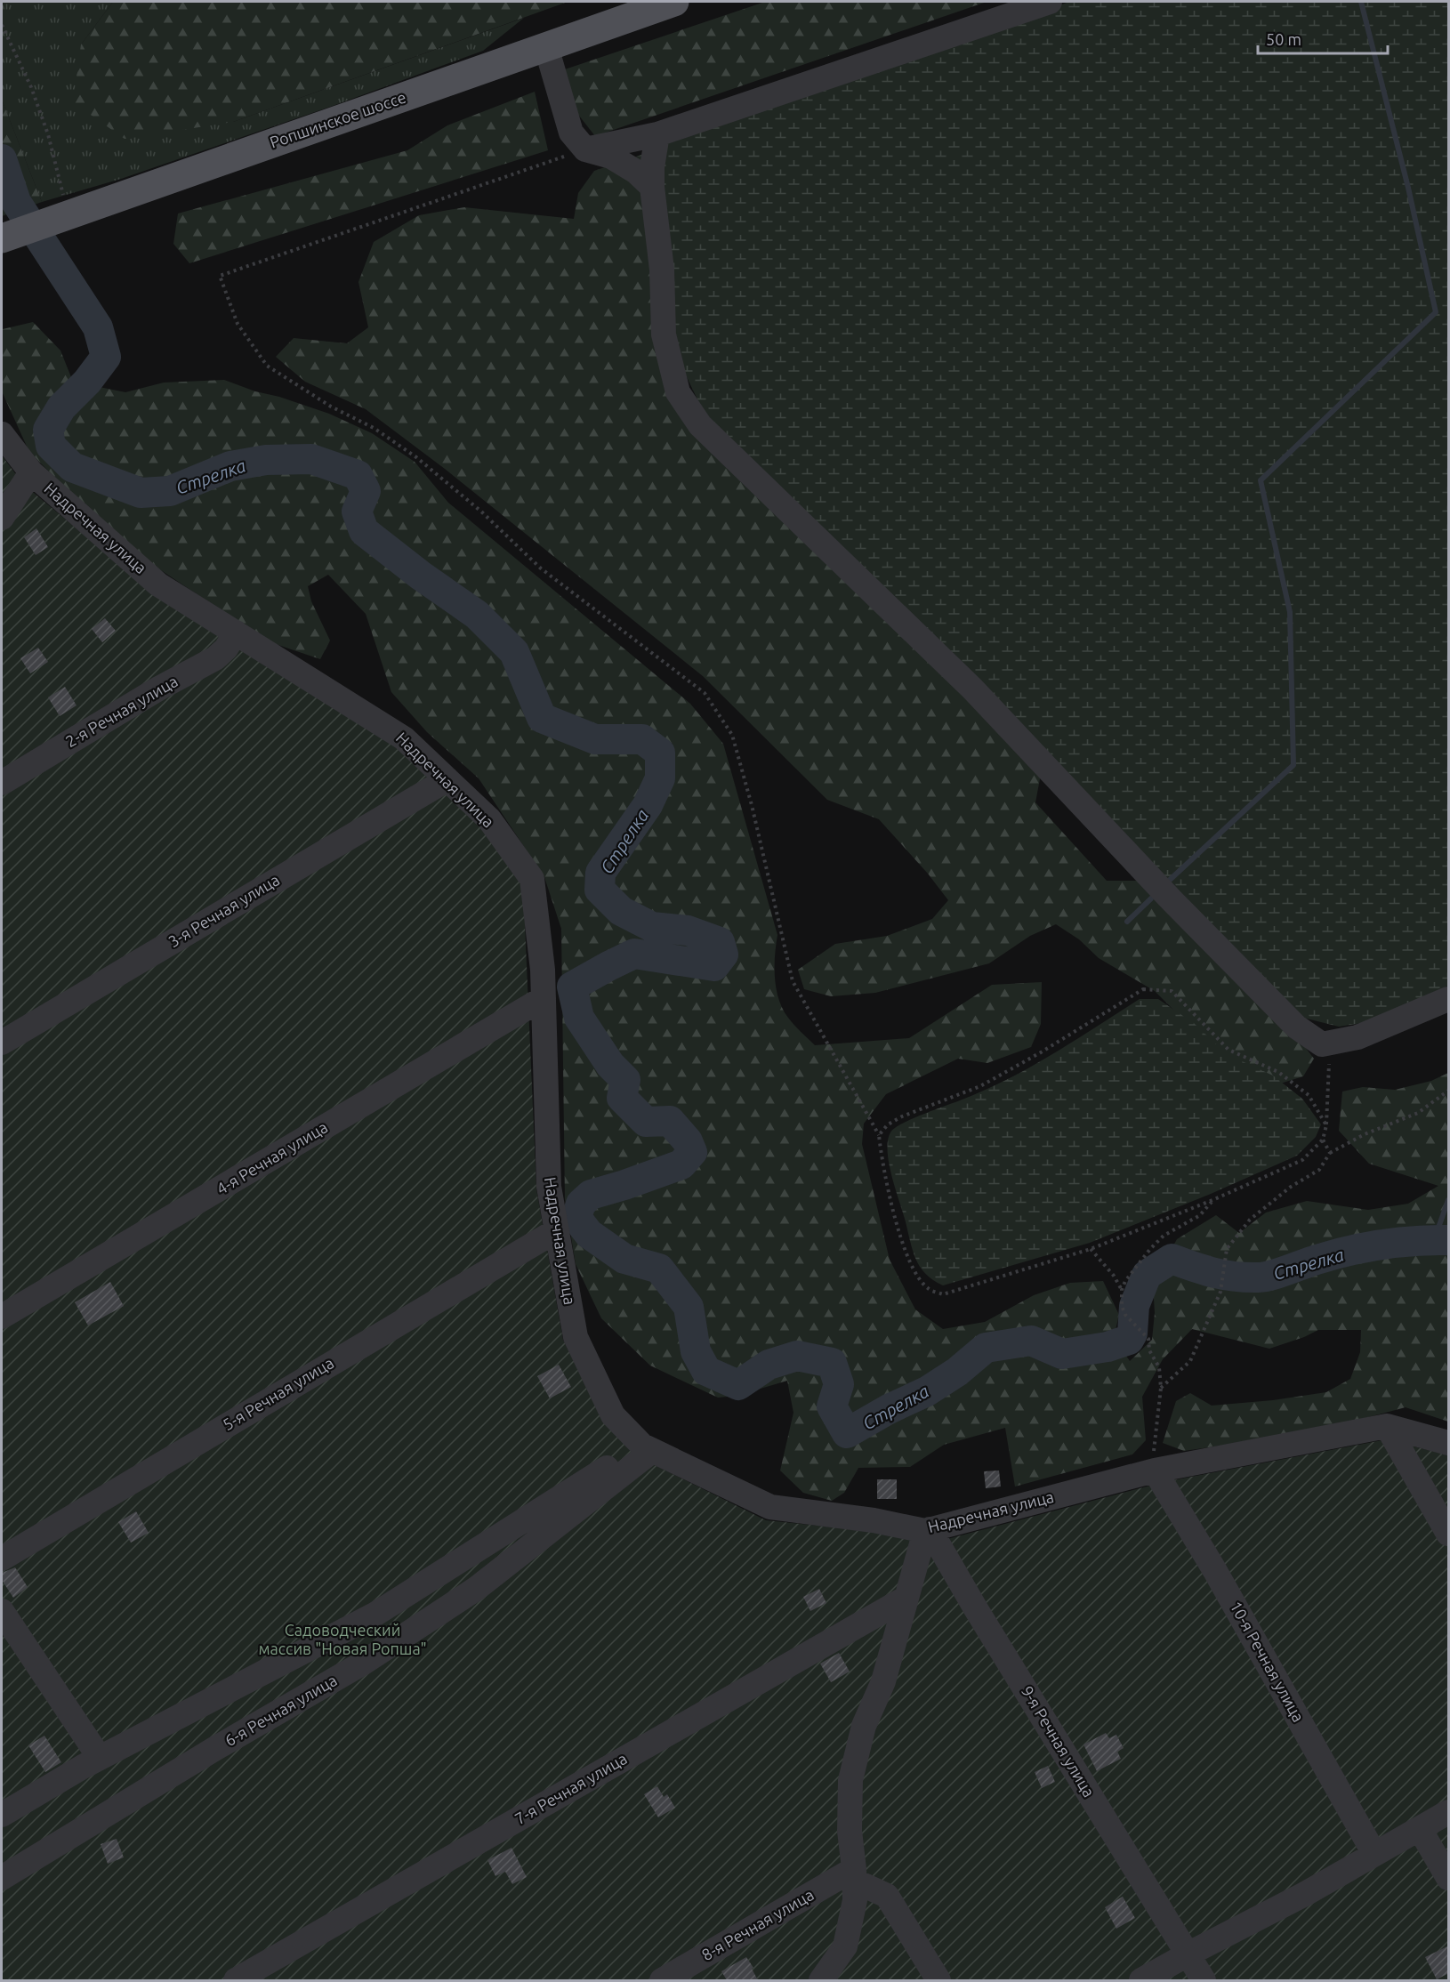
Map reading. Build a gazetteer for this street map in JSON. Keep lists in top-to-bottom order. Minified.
{"streets":{"main road":["Ропшинское шоссе"],"street":["Надречная улица","2-я Речная улица","3-я Речная улица","4-я Речная улица","5-я Речная улица","10-я Речная улица","6-я Речная улица","9-я Речная улица","7-я Речная улица","8-я Речная улица"]},"crossings":[["Надречная улица","2-я Речная улица"],["Надречная улица","3-я Речная улица"],["Надречная улица","4-я Речная улица"],["Надречная улица","5-я Речная улица"],["Надречная улица","10-я Речная улица"],["Надречная улица","6-я Речная улица"],["Надречная улица","9-я Речная улица"]],"water":["Стрелка"],"parks":["Садоводческий массив \"Новая Ропша\""],"scale_bar":"50 m"}
